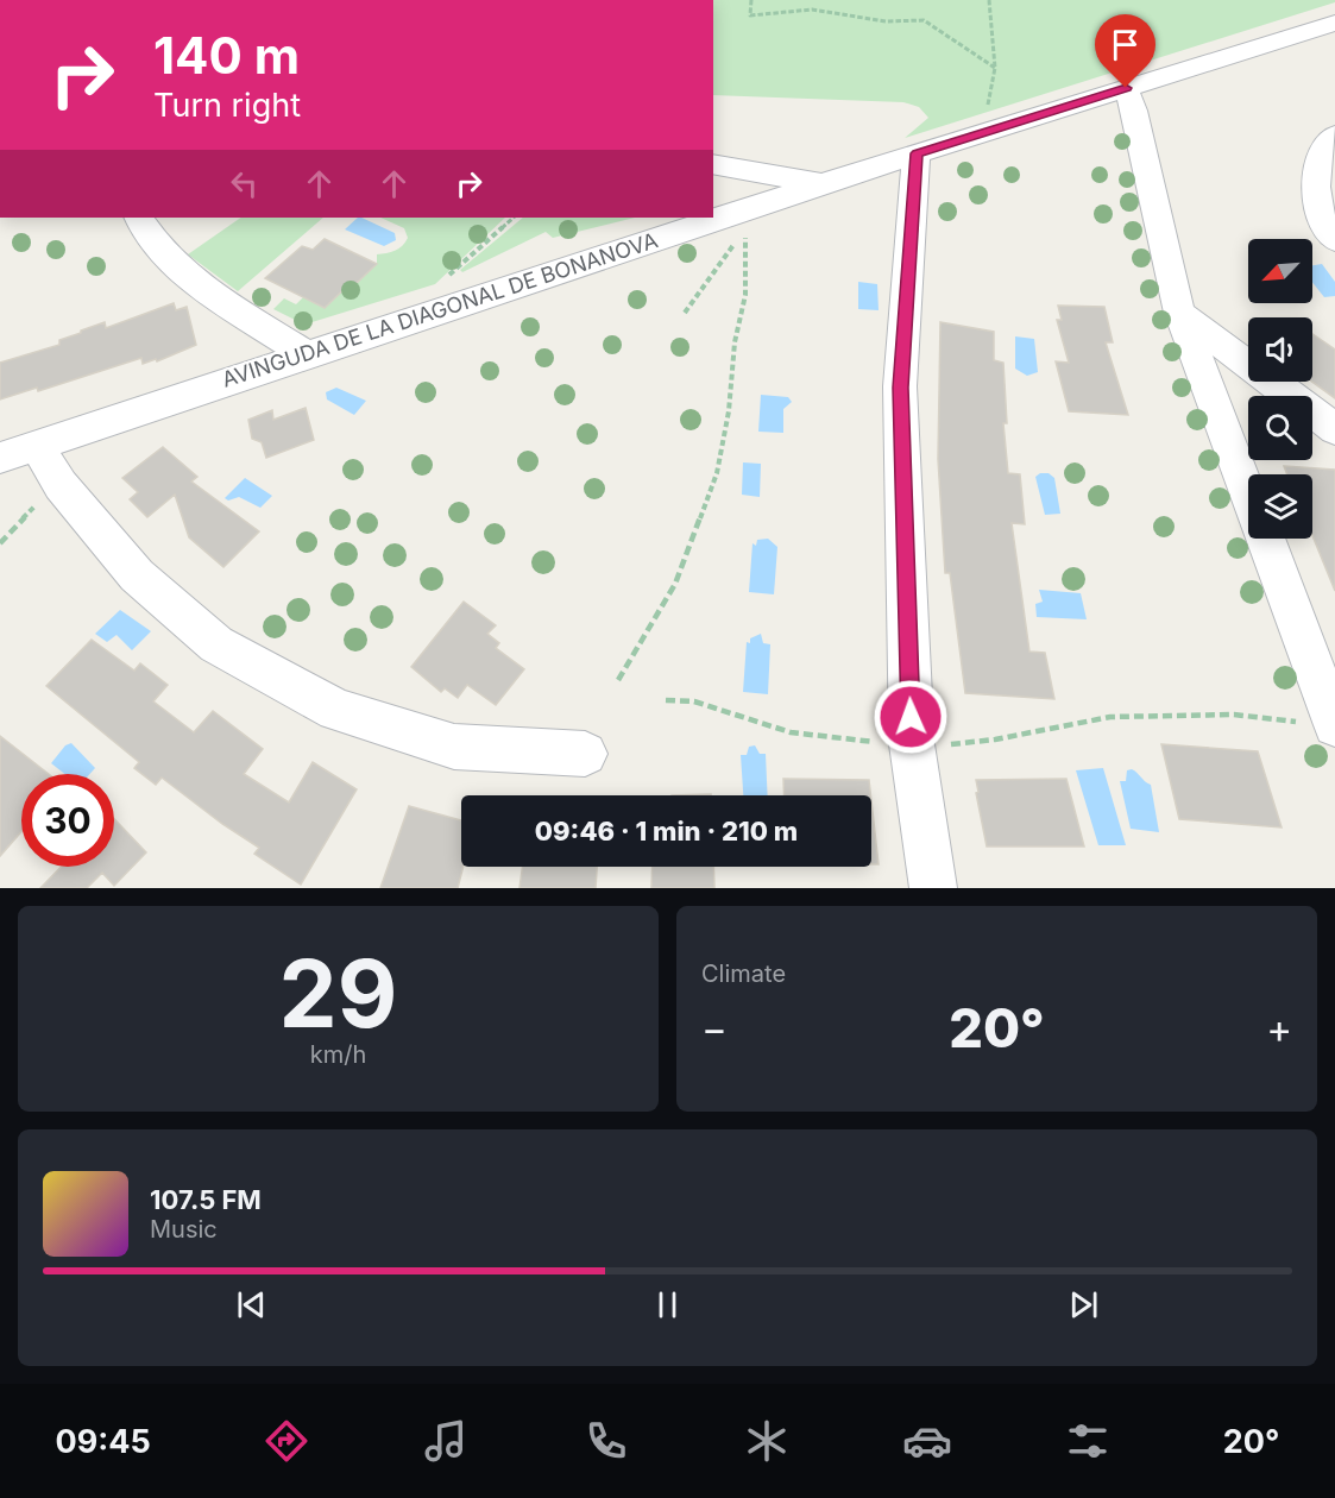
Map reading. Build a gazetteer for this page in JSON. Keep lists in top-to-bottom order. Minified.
{"streets":{"street":["AVINGUDA DE LA DIAGONAL DE BONANOVA"]},"north":"bottom left","page":{"turn":["140 m","Turn right"],"limit":"30","trip":"09:46 · 1 min · 210 m","tile":[["29","km/h"],"Climate"],"heat":["−","20°","+"],"song":["107.5 FM","Music"],"tabs":["09:45","20°"]}}
